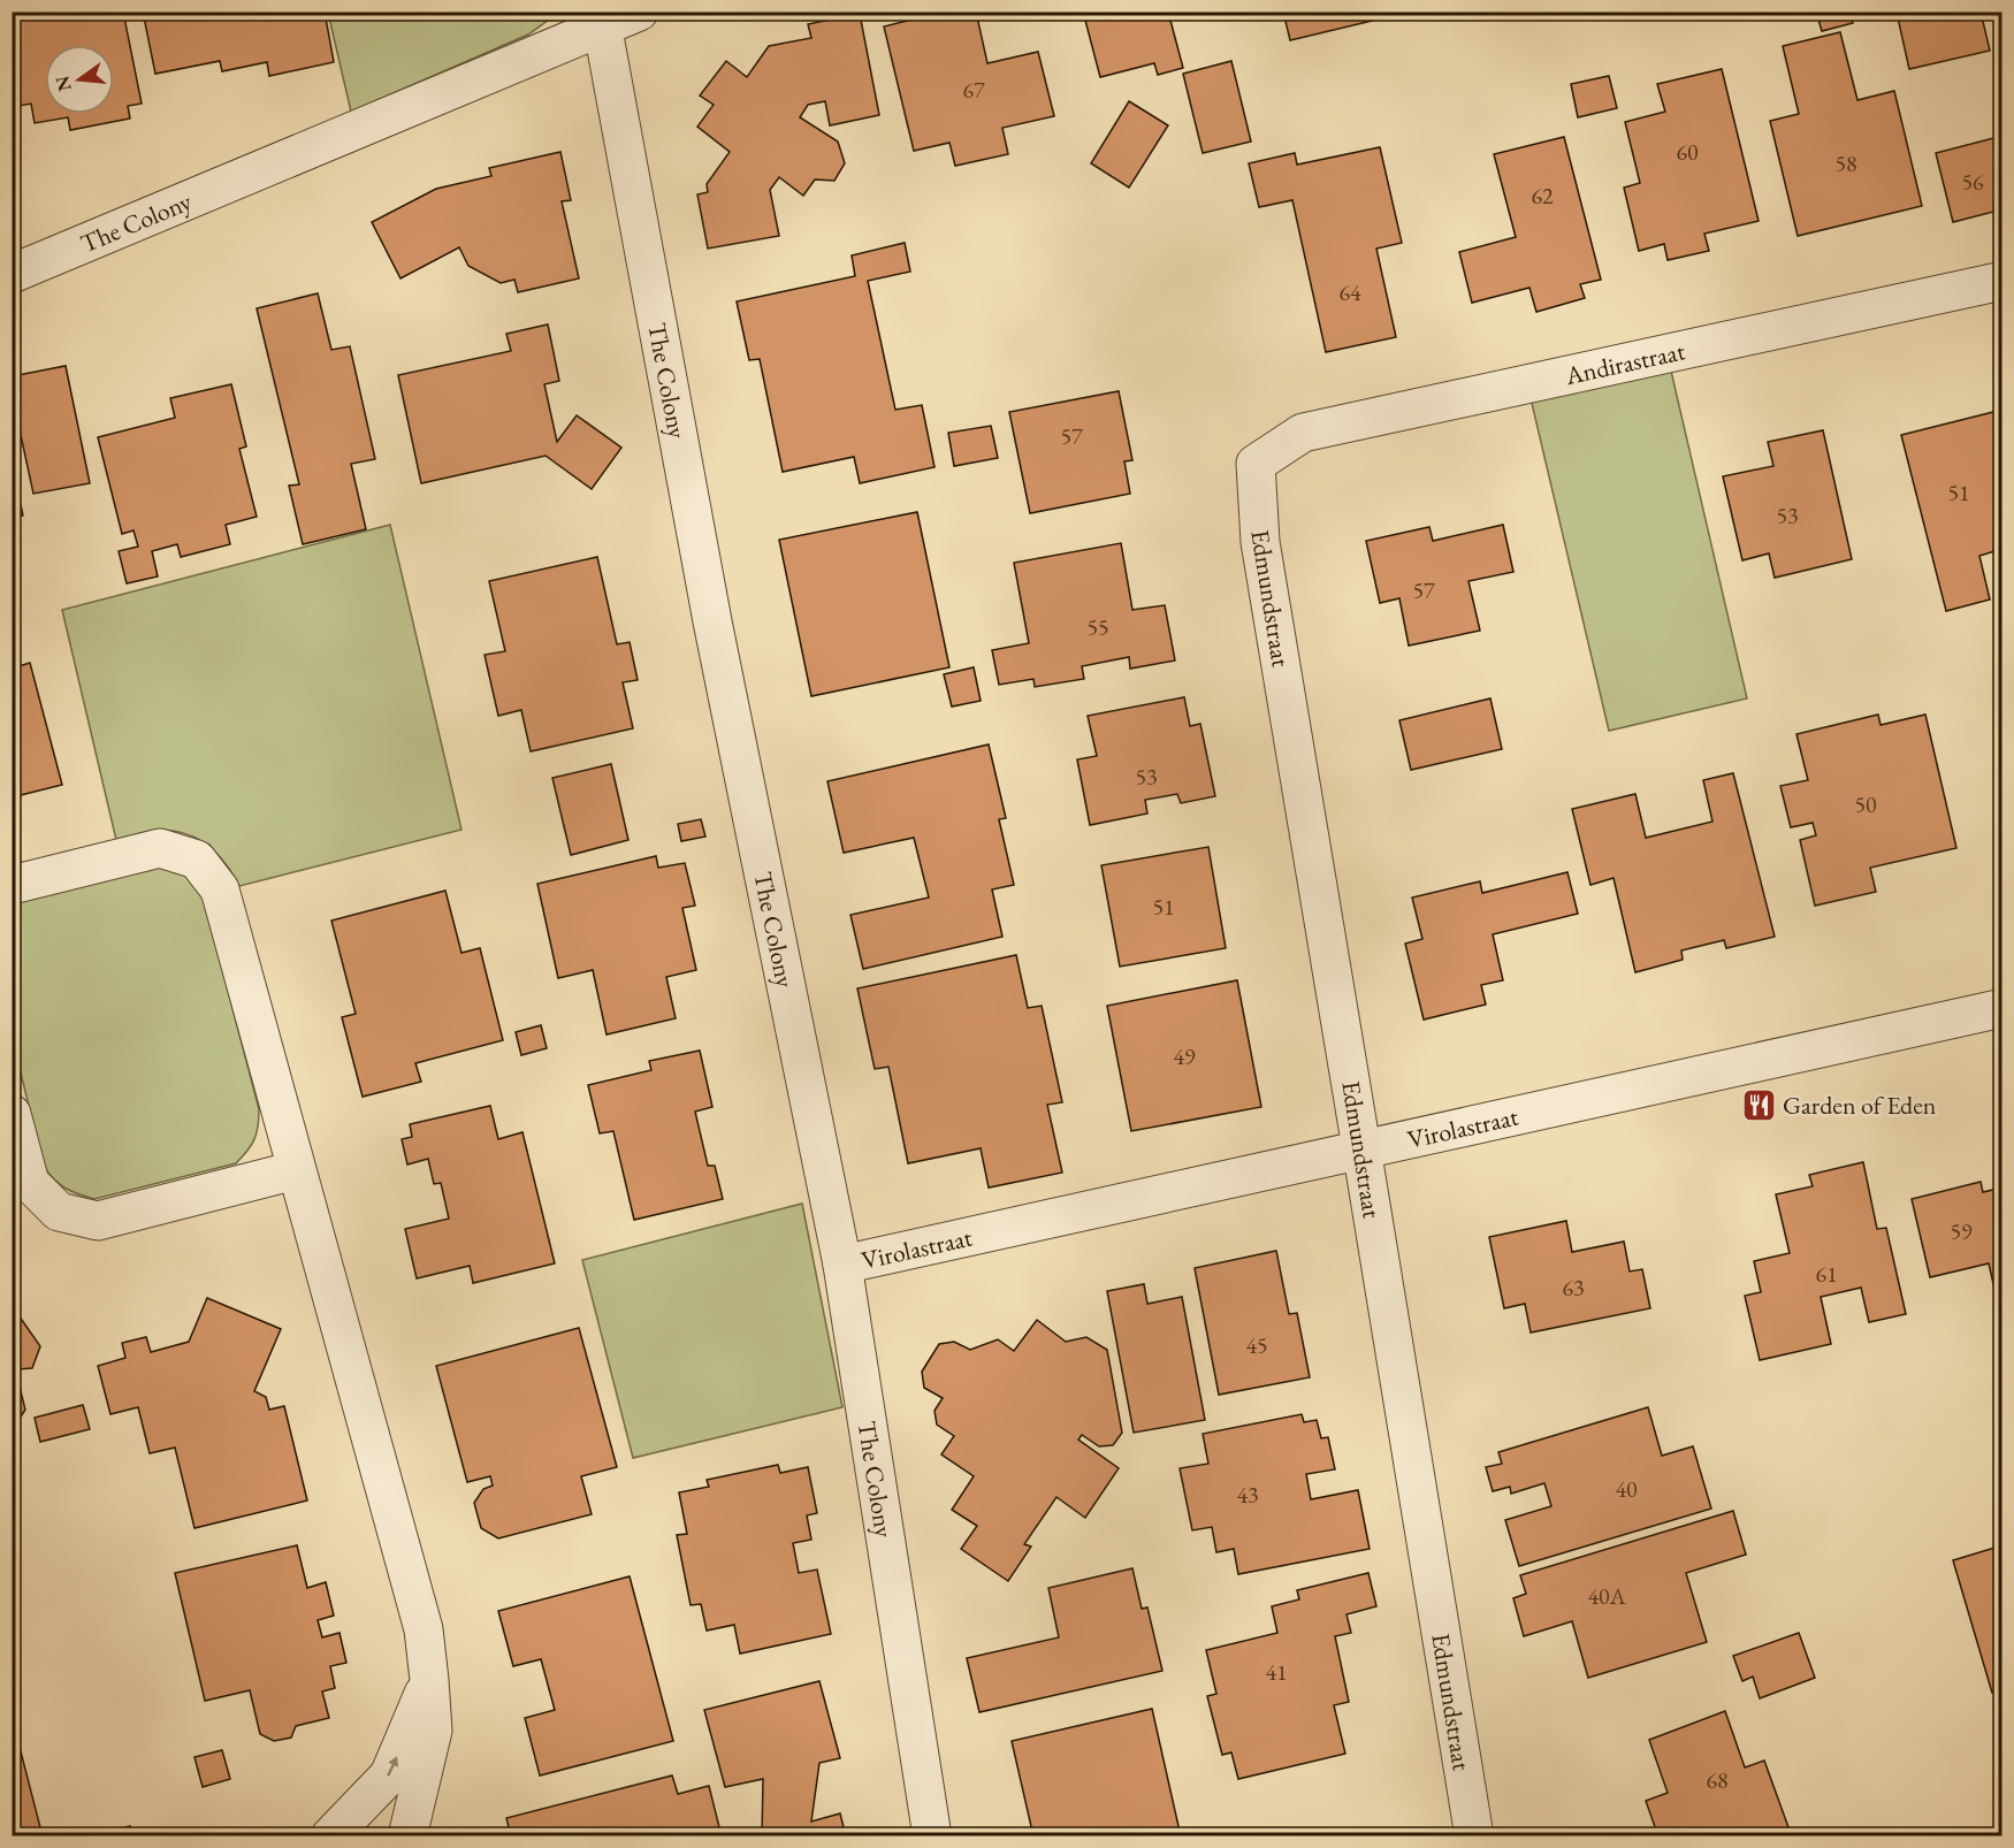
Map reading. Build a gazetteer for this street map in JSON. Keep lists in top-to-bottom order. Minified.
{"streets":{"street":["The Colony","Andirastraat","Edmundstraat","Virolastraat"]},"crossings":[["The Colony","Virolastraat"],["Andirastraat","Edmundstraat"],["Edmundstraat","Virolastraat"]],"places":{"restaurant":["Garden of Eden"]},"house_numbers":["67","60","58","56","62","64","57","51","53","57","55","53","50","51","49","59","61","63","45","40","43","40A","41","68"],"north":"left"}
